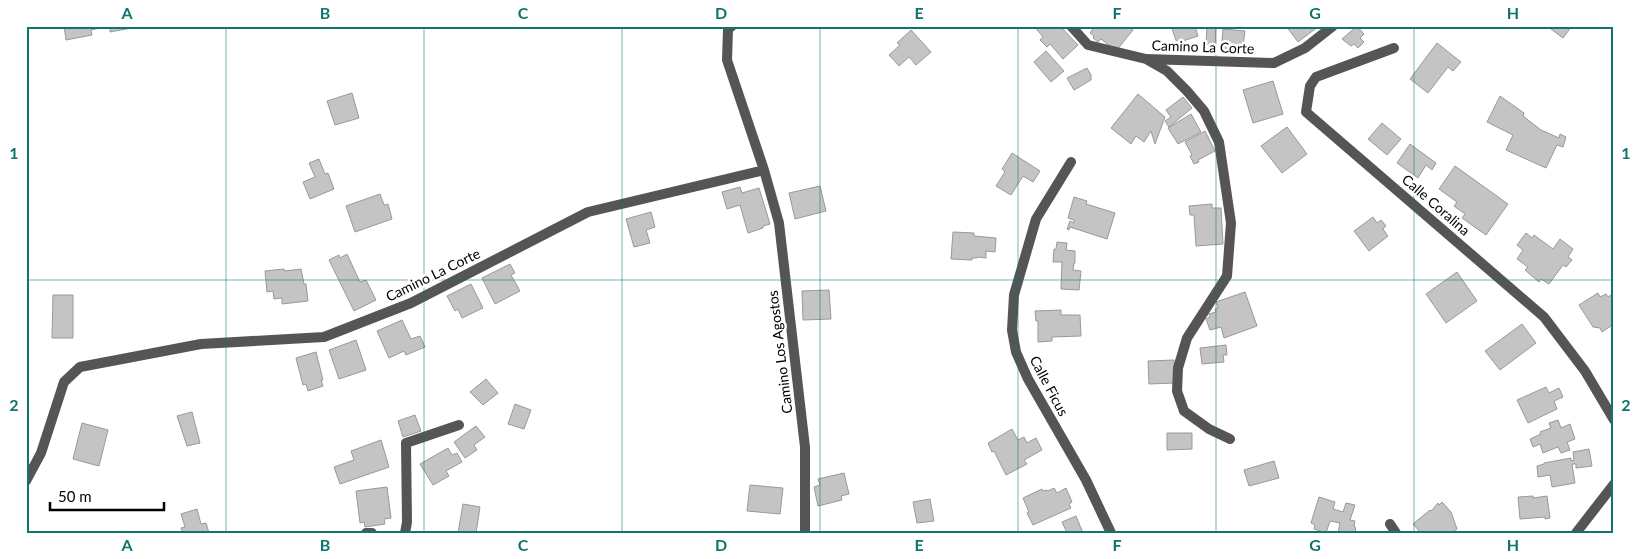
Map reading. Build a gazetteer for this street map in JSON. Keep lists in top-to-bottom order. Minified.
{"streets":{"street":["Camino La Corte","Calle Coralina","Camino Los Agostos","Calle Ficus"]},"crossings":[["Camino La Corte","Camino Los Agostos"]],"scale_bar":"50 m","grid":{"columns":["A","B","C","D","E","F","G","H"],"rows":["1","2"]}}
